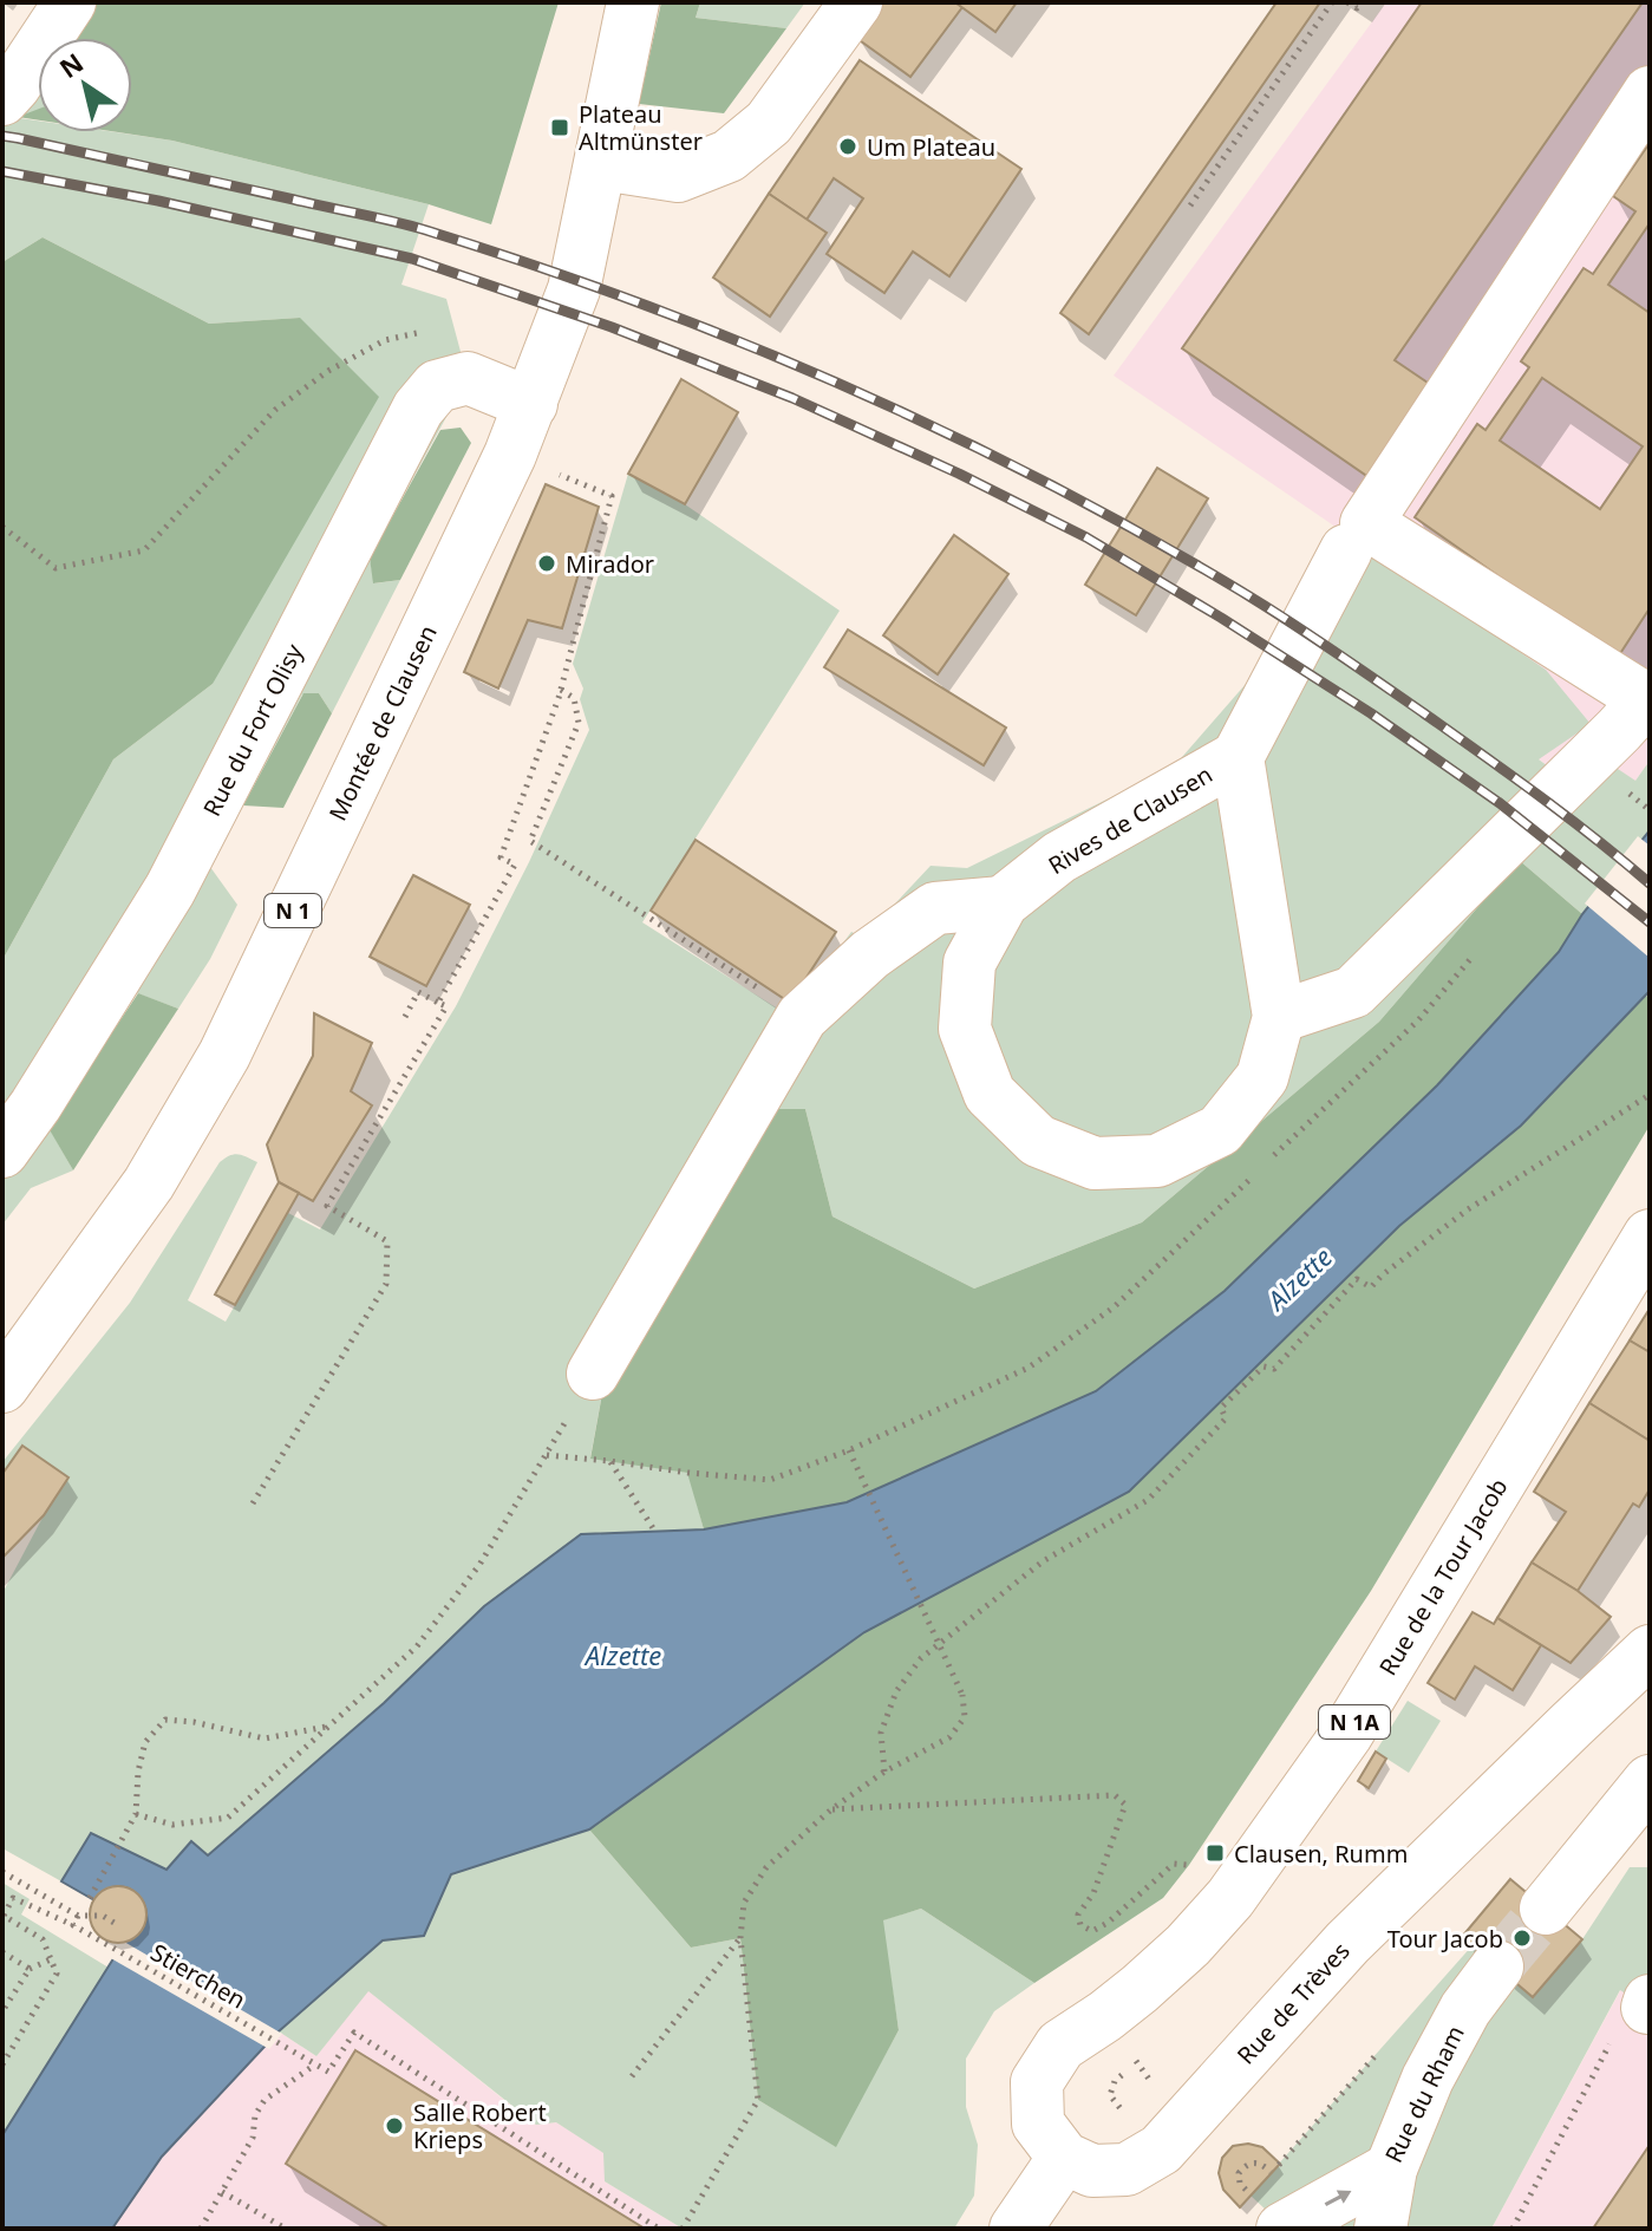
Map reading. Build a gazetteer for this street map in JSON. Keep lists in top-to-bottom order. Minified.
{"streets":{"main road":["Montée de Clausen","Rue du Fort Olisy","Rives de Clausen","N 1","Rue de la Tour Jacob","N 1A","Rue de Trèves","Rue du Rham"],"path":["Stierchen"]},"crossings":[["Montée de Clausen","Rue du Fort Olisy"],["Rue de la Tour Jacob","Rue de Trèves"]],"one_way":["Rue du Rham"],"water":["Alzette"],"places":{"transit":["Plateau Altmünster","Clausen, Rumm"],"other":["Um Plateau","Mirador","Tour Jacob","Salle Robert Krieps"]},"north":"top left"}
